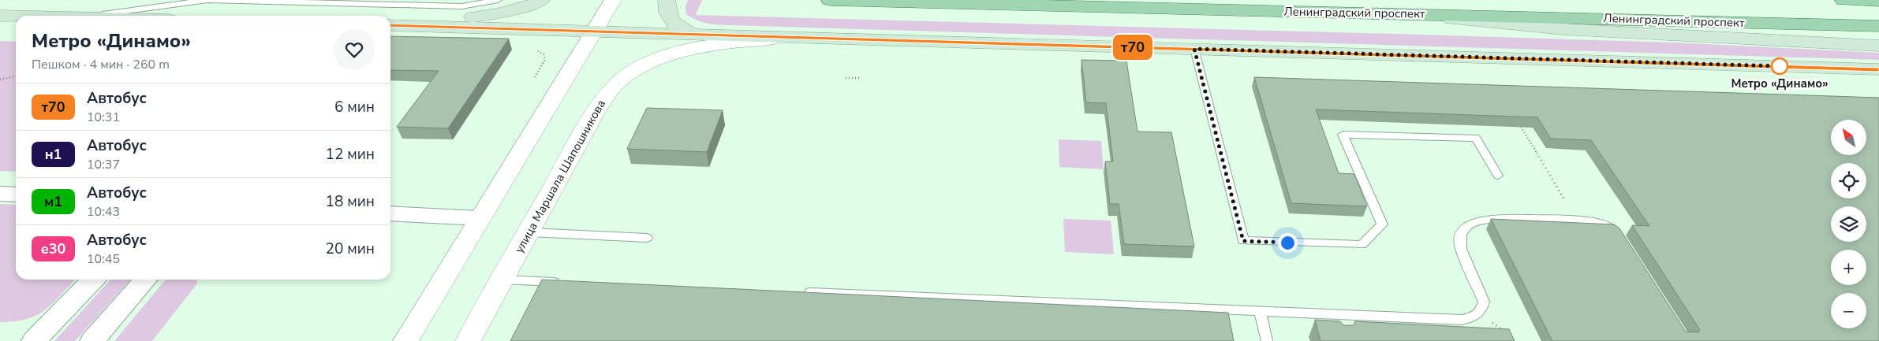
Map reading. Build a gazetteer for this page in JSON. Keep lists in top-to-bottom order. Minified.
{"streets":{"main road":["Ленинградский проспект"],"street":["улица Маршала Шапошникова"]},"places":["Метро «Динамо»"],"lines":["bus line т70"],"north":"top left","page":{"on_map":"т70","heading":["Метро «Динамо»","Пешком · 4 мин · 260 m"],"list":[{"mark":"т70","name":"Автобус","note":"10:31","value":"6 мин"},{"mark":"н1","name":"Автобус","note":"10:37","value":"12 мин"},{"mark":"м1","name":"Автобус","note":"10:43","value":"18 мин"},{"mark":"е30","name":"Автобус","note":"10:45","value":"20 мин"}],"map_buttons":["+","−"]}}
